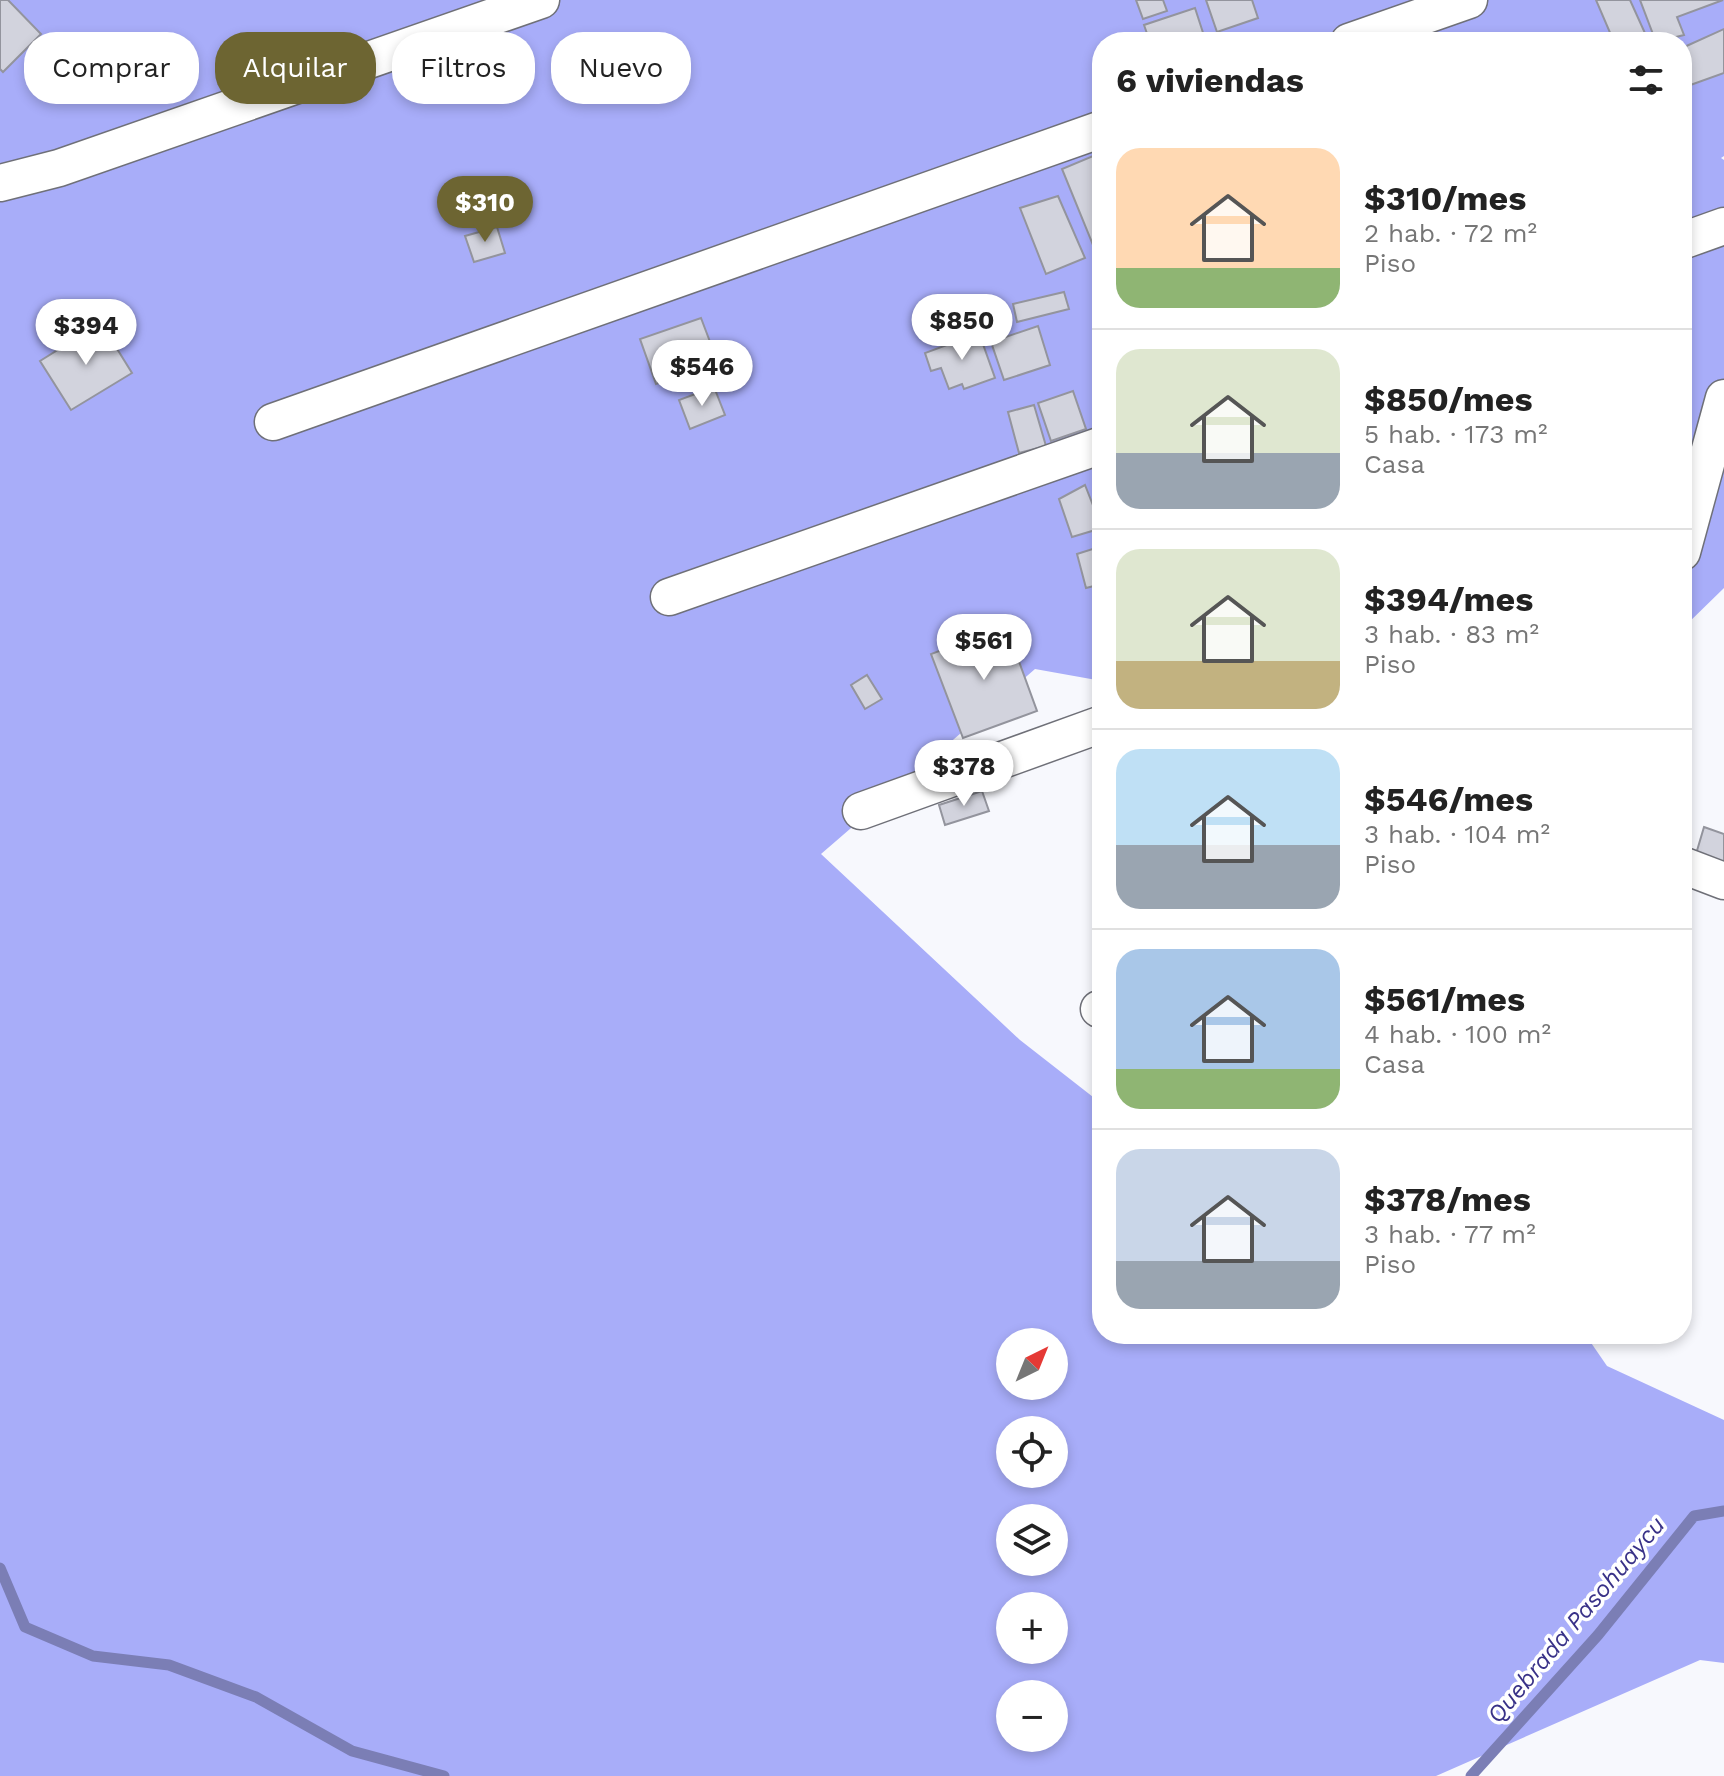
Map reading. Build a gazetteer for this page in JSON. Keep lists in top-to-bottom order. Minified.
{"water":["Quebrada Pasohuaycu"],"north":"top right","page":{"chip":["Comprar","Alquilar","Filtros","Nuevo"],"heading":"6 viviendas","list":[{"name":"$310/mes","note":"2 hab. · 72 m² · Piso"},{"name":"$850/mes","note":"5 hab. · 173 m² · Casa"},{"name":"$394/mes","note":"3 hab. · 83 m² · Piso"},{"name":"$546/mes","note":"3 hab. · 104 m² · Piso"},{"name":"$561/mes","note":"4 hab. · 100 m² · Casa"},{"name":"$378/mes","note":"3 hab. · 77 m² · Piso"}],"price":["$310","$850","$394","$546","$561","$378"],"map_buttons":["+","−"]}}
